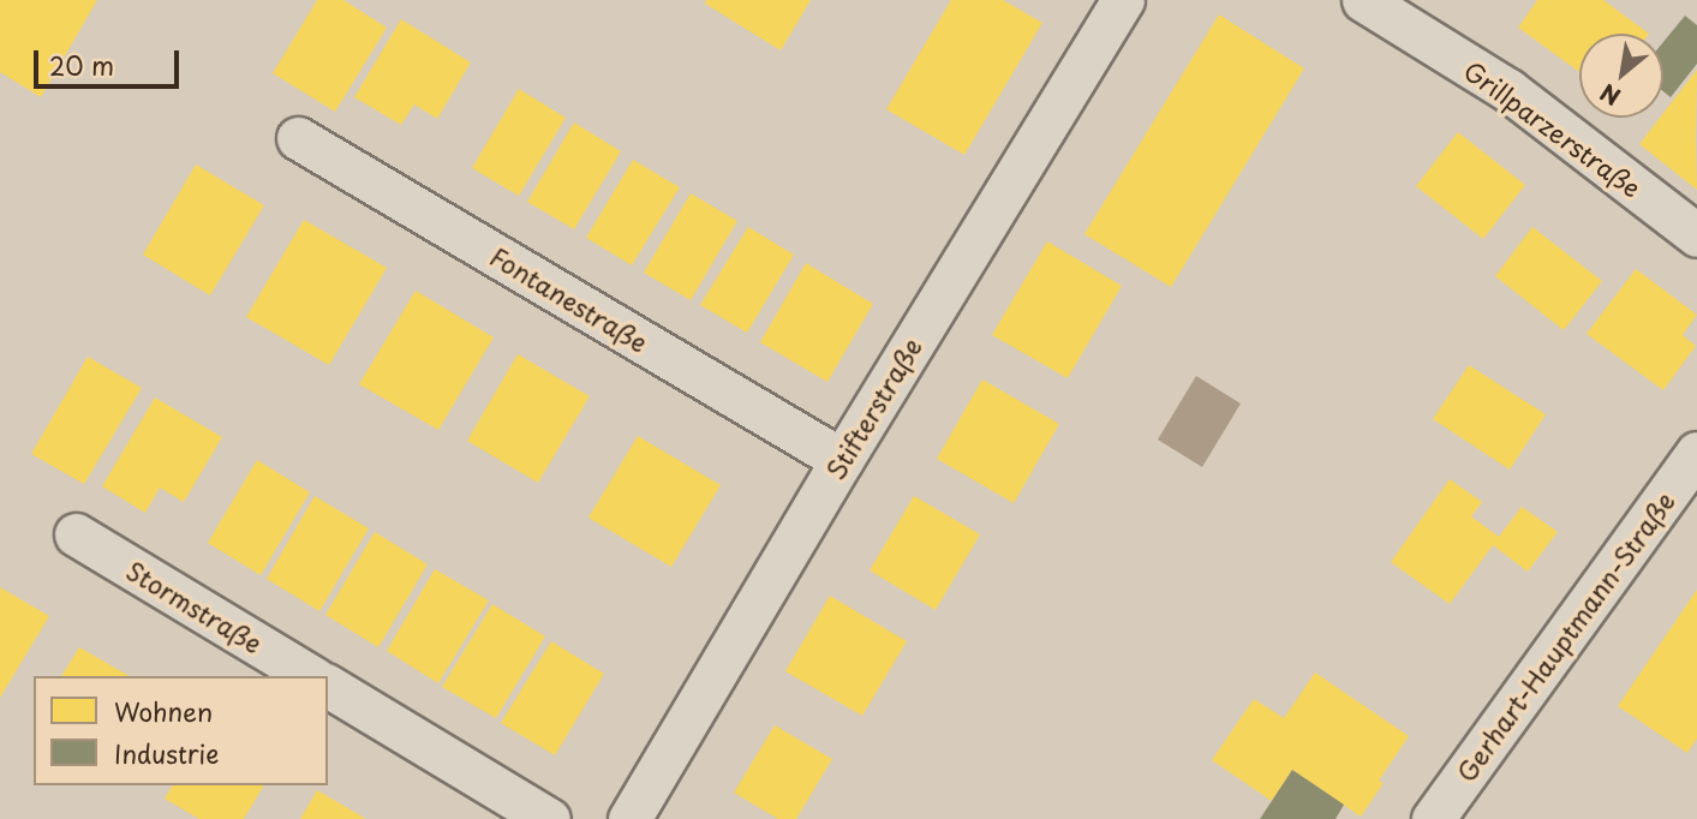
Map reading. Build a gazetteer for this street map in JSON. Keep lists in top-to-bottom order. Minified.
{"streets":{"street":["Grillparzerstraße","Fontanestraße","Stifterstraße","Stormstraße","Gerhart-Hauptmann-Straße"]},"crossings":[["Fontanestraße","Stifterstraße"]],"legend":["Wohnen","Industrie"],"scale_bar":"20 m","north":"bottom left"}
